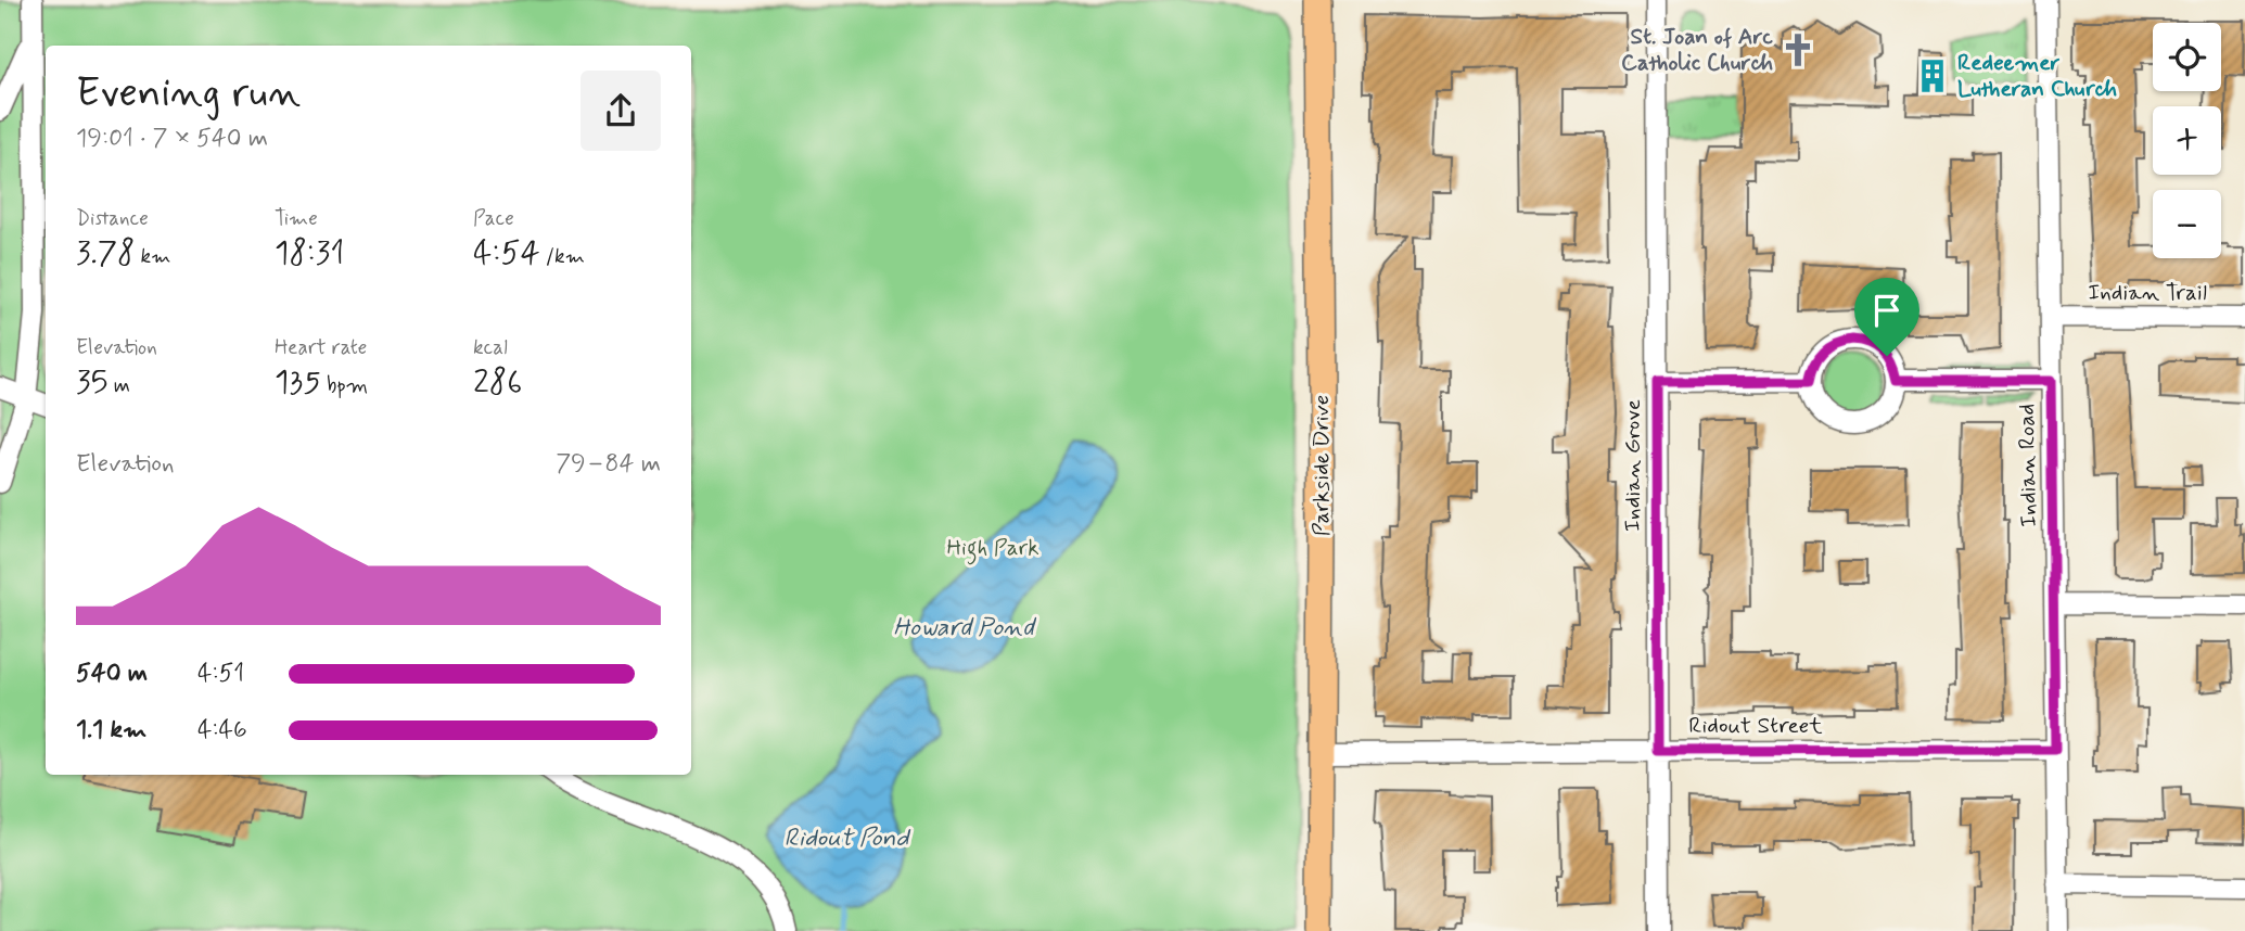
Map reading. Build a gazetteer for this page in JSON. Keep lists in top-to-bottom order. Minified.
{"streets":{"main road":["Parkside Drive"],"street":["Indian Trail","Indian Grove","Indian Road","Ridout Street"]},"crossings":[["Indian Trail","Indian Road"],["Parkside Drive","Ridout Street"],["Indian Grove","Ridout Street"],["Indian Road","Ridout Street"]],"water":["Howard Pond","Ridout Pond"],"parks":["High Park"],"places":{"church":["St. Joan of Arc Catholic Church"],"building":["Redeemer Lutheran Church"]},"page":{"map_buttons":["+","−"],"heading":["Evening run","19:01 · 7 × 540 m"],"stats":[["Distance","3.78 km"],["Time","18:31"],["Pace","4:54 /km"],["Elevation","35 m"],["Heart rate","135 bpm"],["kcal","286"]],"chart":["Elevation","79–84 m"],"list":[{"name":"540 m","note":"4:51"},{"name":"1.1 km","note":"4:46"}]}}
